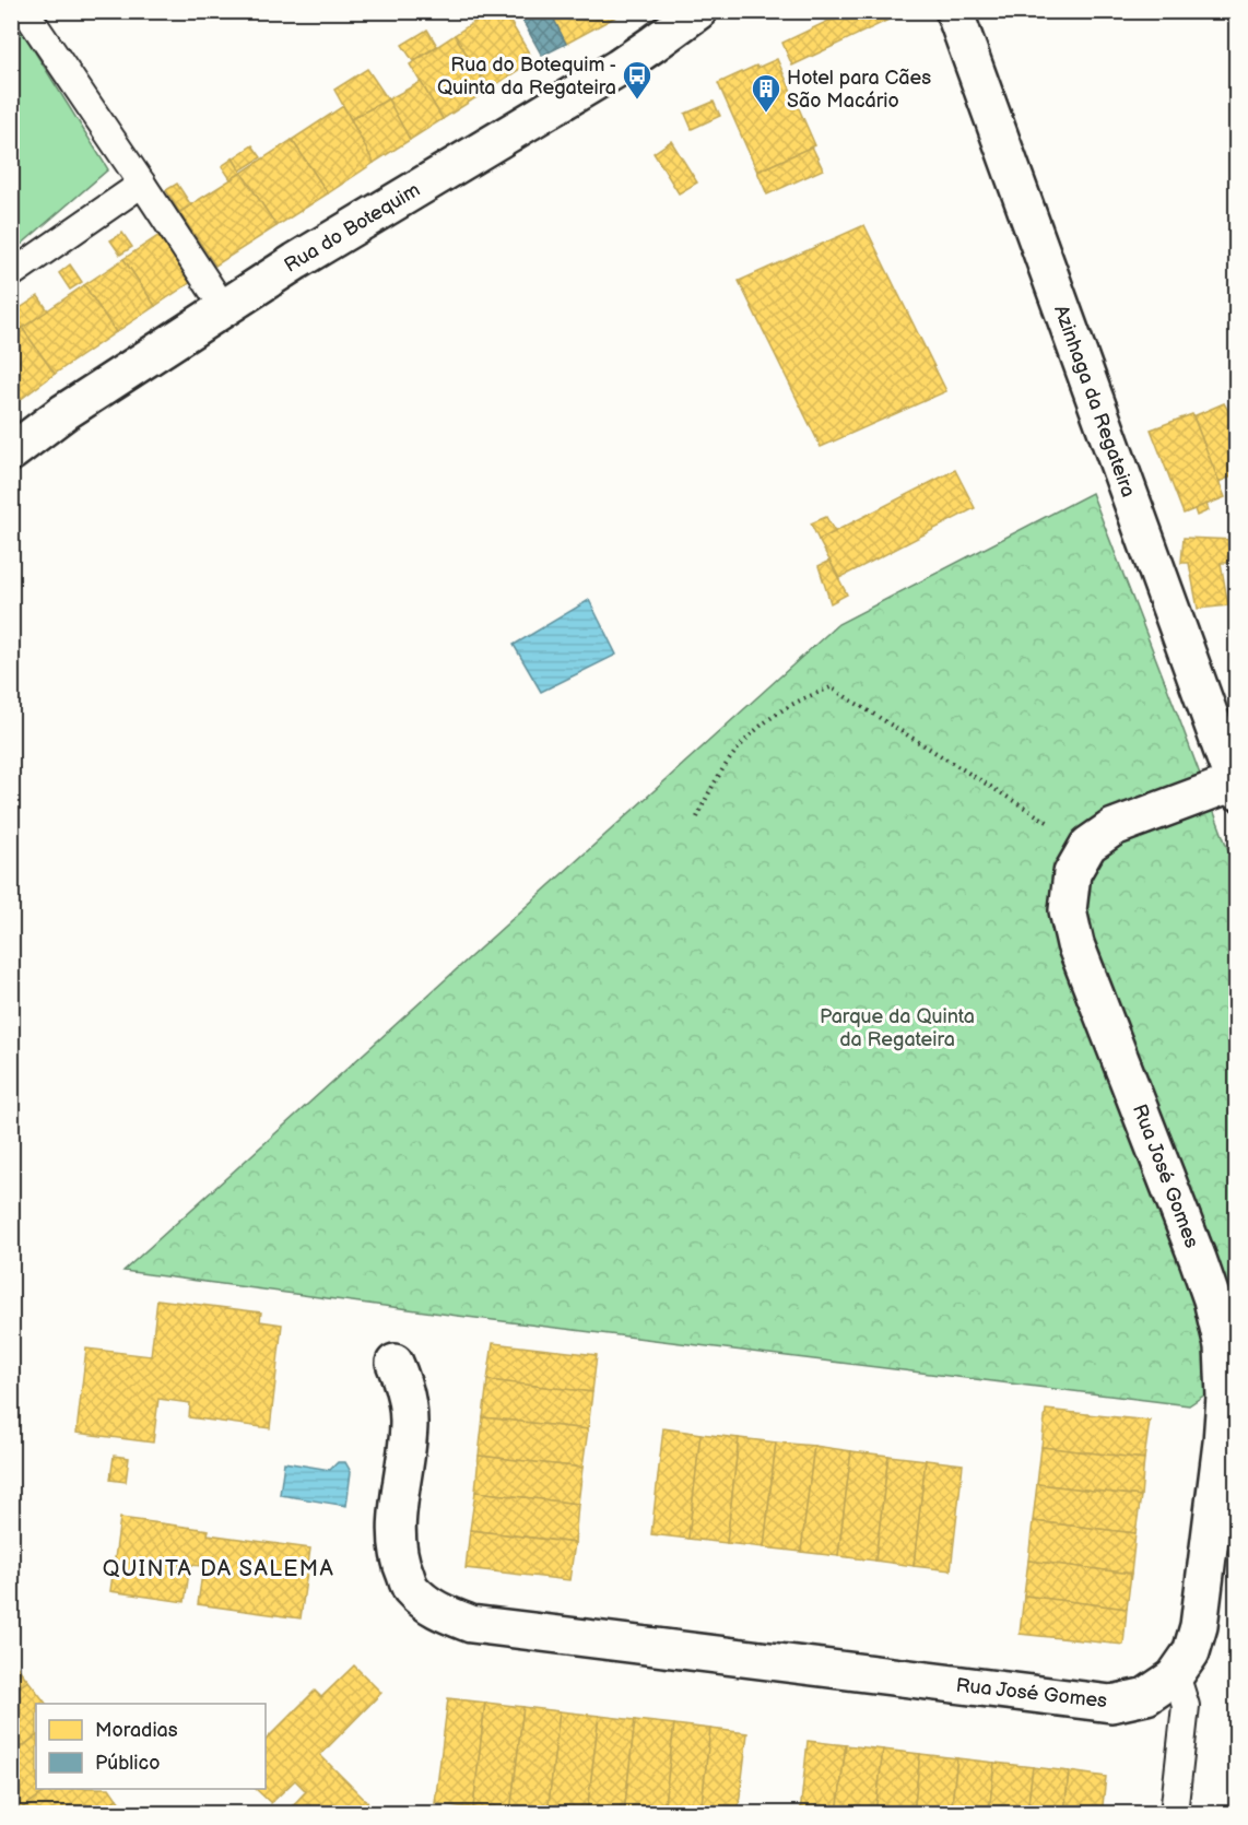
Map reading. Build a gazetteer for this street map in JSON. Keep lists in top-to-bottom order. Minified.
{"streets":{"street":["Rua do Botequim","Azinhaga da Regateira","Rua José Gomes"]},"crossings":[["Azinhaga da Regateira","Rua José Gomes"]],"districts":["QUINTA DA SALEMA"],"parks":["Parque da Quinta da Regateira"],"places":{"bus stop":["Rua do Botequim - Quinta da Regateira"],"building":["Hotel para Cães São Macário"]},"legend":["Moradias","Público"]}
